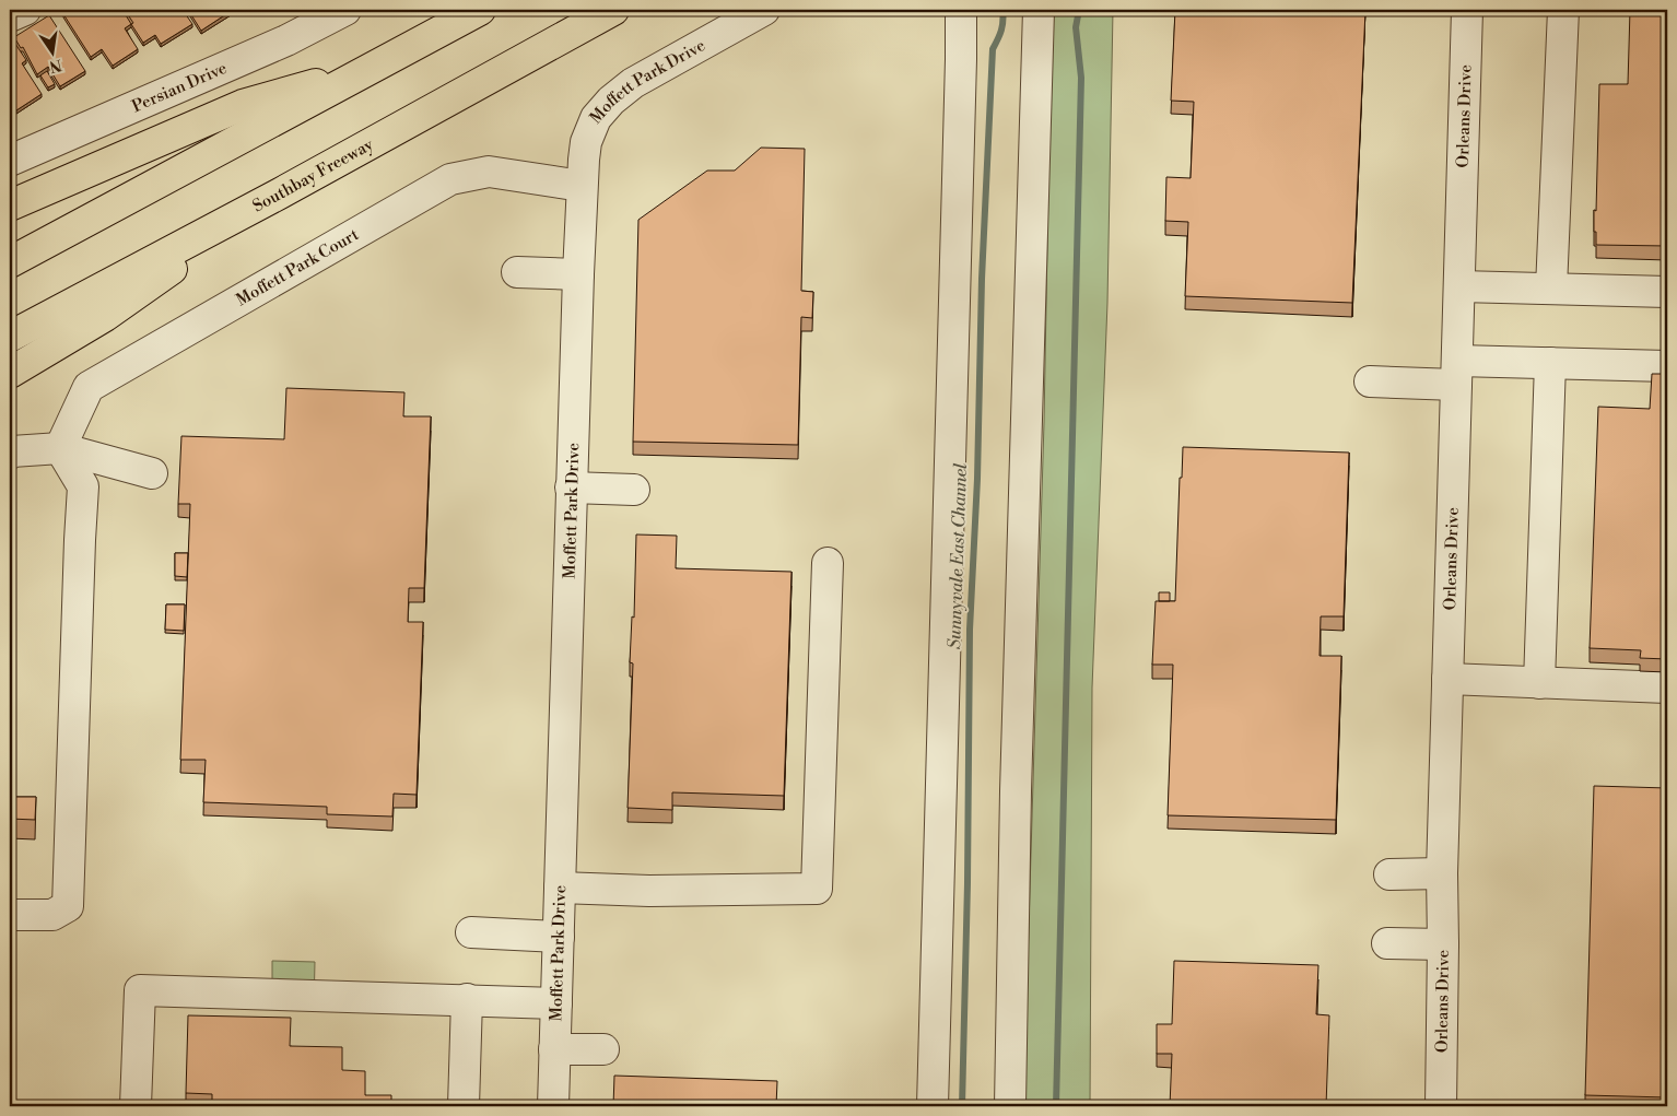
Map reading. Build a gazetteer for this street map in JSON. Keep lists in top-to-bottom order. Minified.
{"streets":{"highway":["Southbay Freeway"],"street":["Moffett Park Drive","Persian Drive","Orleans Drive","Moffett Park Court"]},"crossings":[["Moffett Park Drive","Moffett Park Court"]],"water":["Sunnyvale East Channel"],"north":"bottom"}
